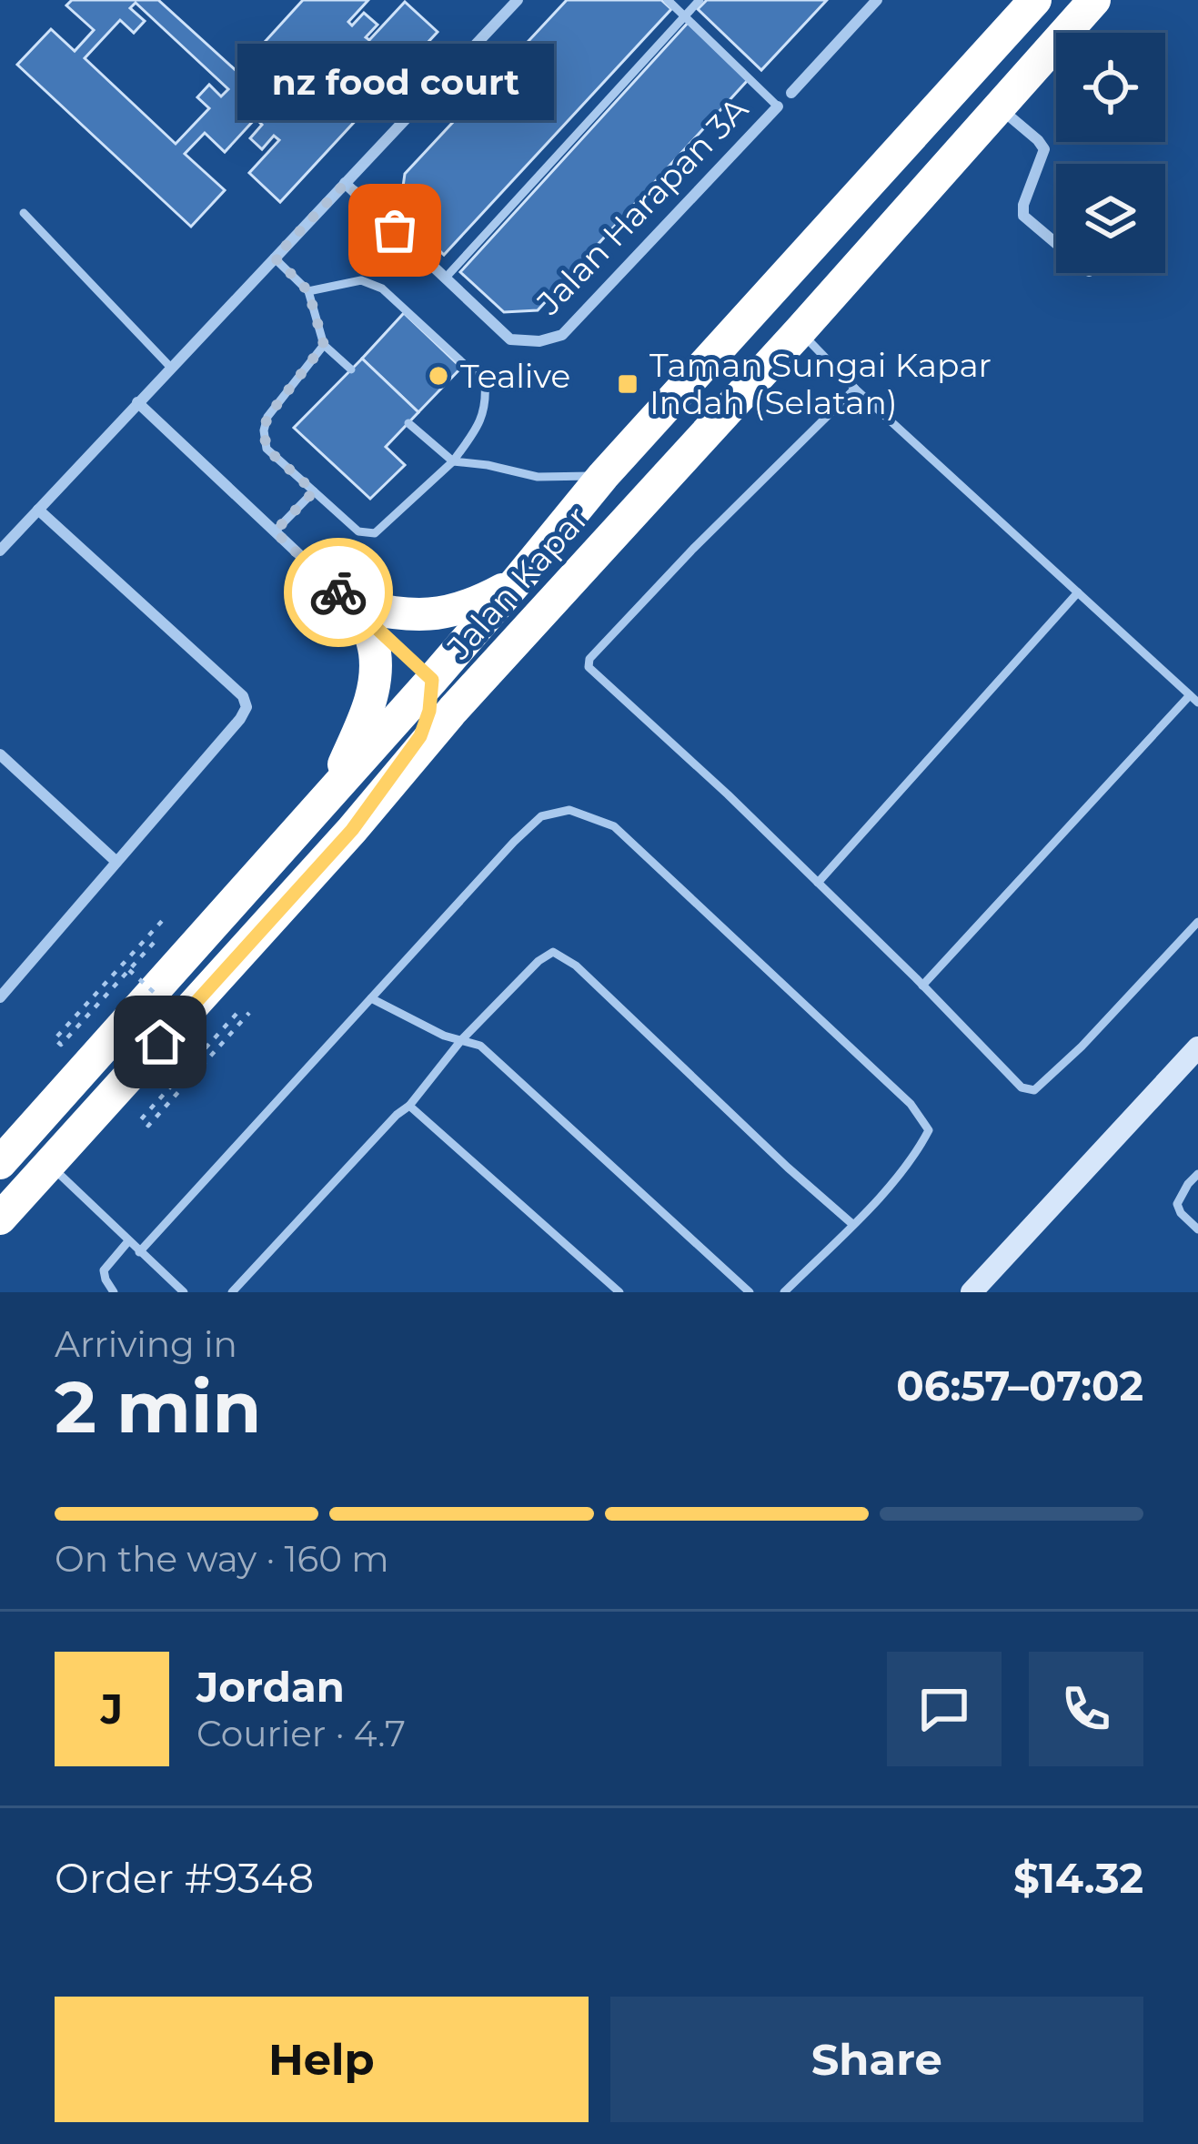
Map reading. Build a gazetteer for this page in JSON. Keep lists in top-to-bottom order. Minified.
{"streets":{"highway":["Jalan Kapar"],"street":["Jalan Harapan 3A"]},"places":{"other":["nz food court","Tealive"],"transit":["Taman Sungai Kapar Indah (Selatan)"]},"page":{"bubble":"nz food court","heading":["2 min","Arriving in","06:57–07:02"],"panel":["Jordan","Courier · 4.7","Order #9348","$14.32"],"bar":"On the way · 160 m","round":"J","buttons":["Help","Share"]}}
